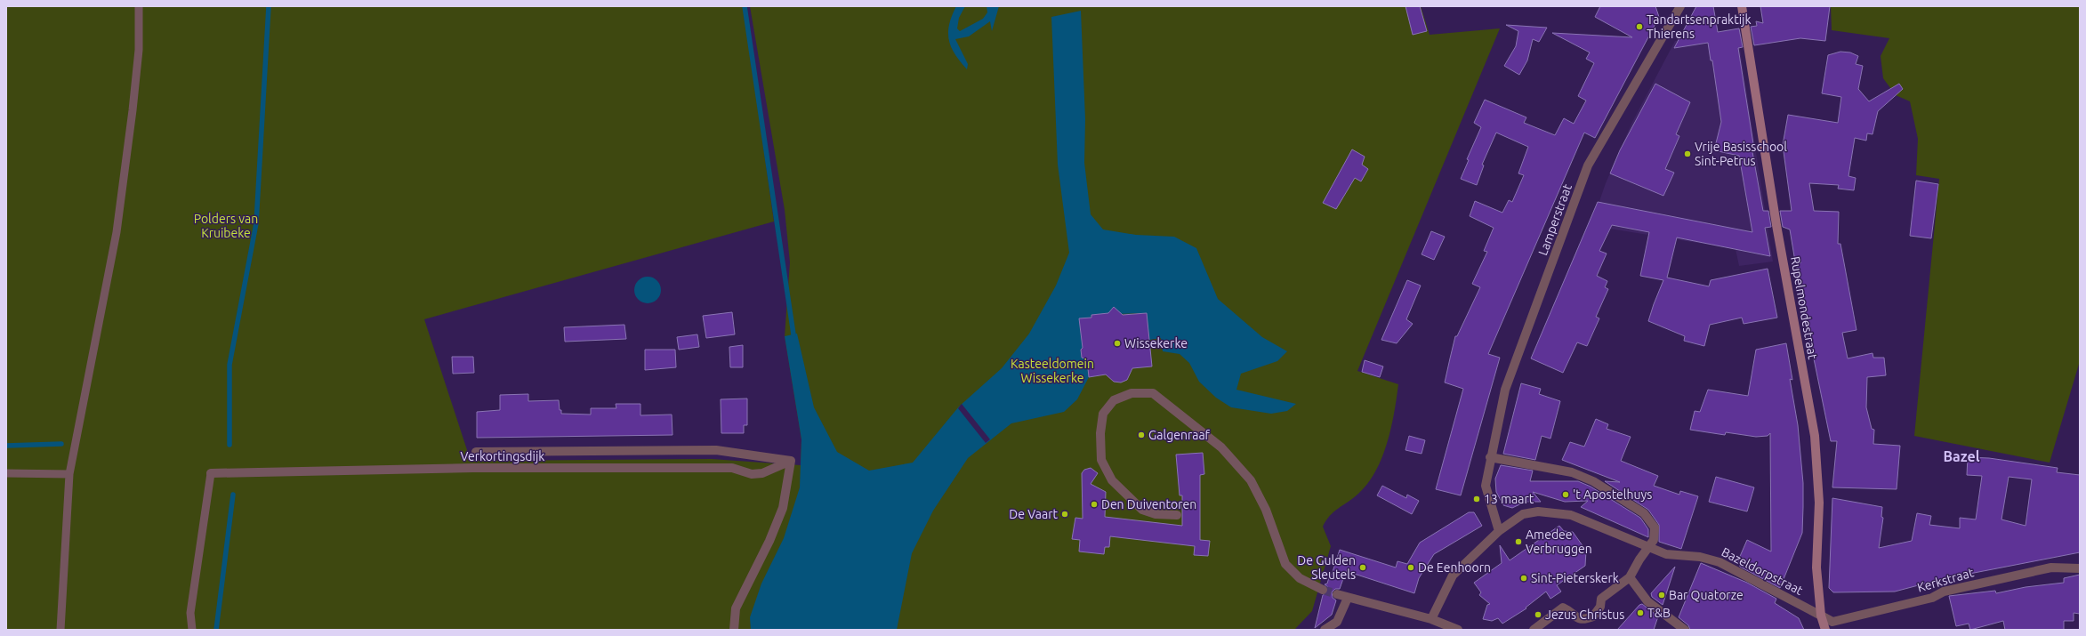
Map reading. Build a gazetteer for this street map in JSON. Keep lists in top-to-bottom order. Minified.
{"streets":{"main road":["Rupelmondestraat"],"street":["Lamperstraat","Verkortingsdijk","Bazeldorpstraat","Kerkstraat"]},"crossings":[["Lamperstraat","Bazeldorpstraat"],["Rupelmondestraat","Bazeldorpstraat"],["Rupelmondestraat","Kerkstraat"],["Bazeldorpstraat","Kerkstraat"]],"districts":["Bazel"],"parks":["Polders van Kruibeke","Kasteeldomein Wissekerke"],"places":["Tandartsenpraktijk Thierens","Vrije Basisschool Sint-Petrus","Wissekerke","Galgenraaf","'t Apostelhuys","13 maart","Den Duiventoren","De Vaart","Amedee Verbruggen","De Gulden Sleutels","De Eenhoorn","Sint-Pieterskerk","Bar Quatorze","T&B","Jezus Christus"]}
